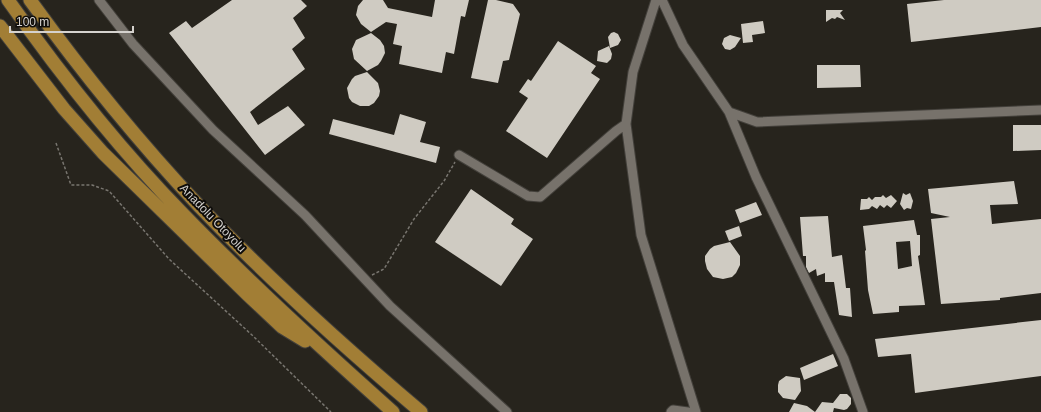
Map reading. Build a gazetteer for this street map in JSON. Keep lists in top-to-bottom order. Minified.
{"streets":{"highway":["Anadolu Otoyolu"]},"scale_bar":"100 m"}
